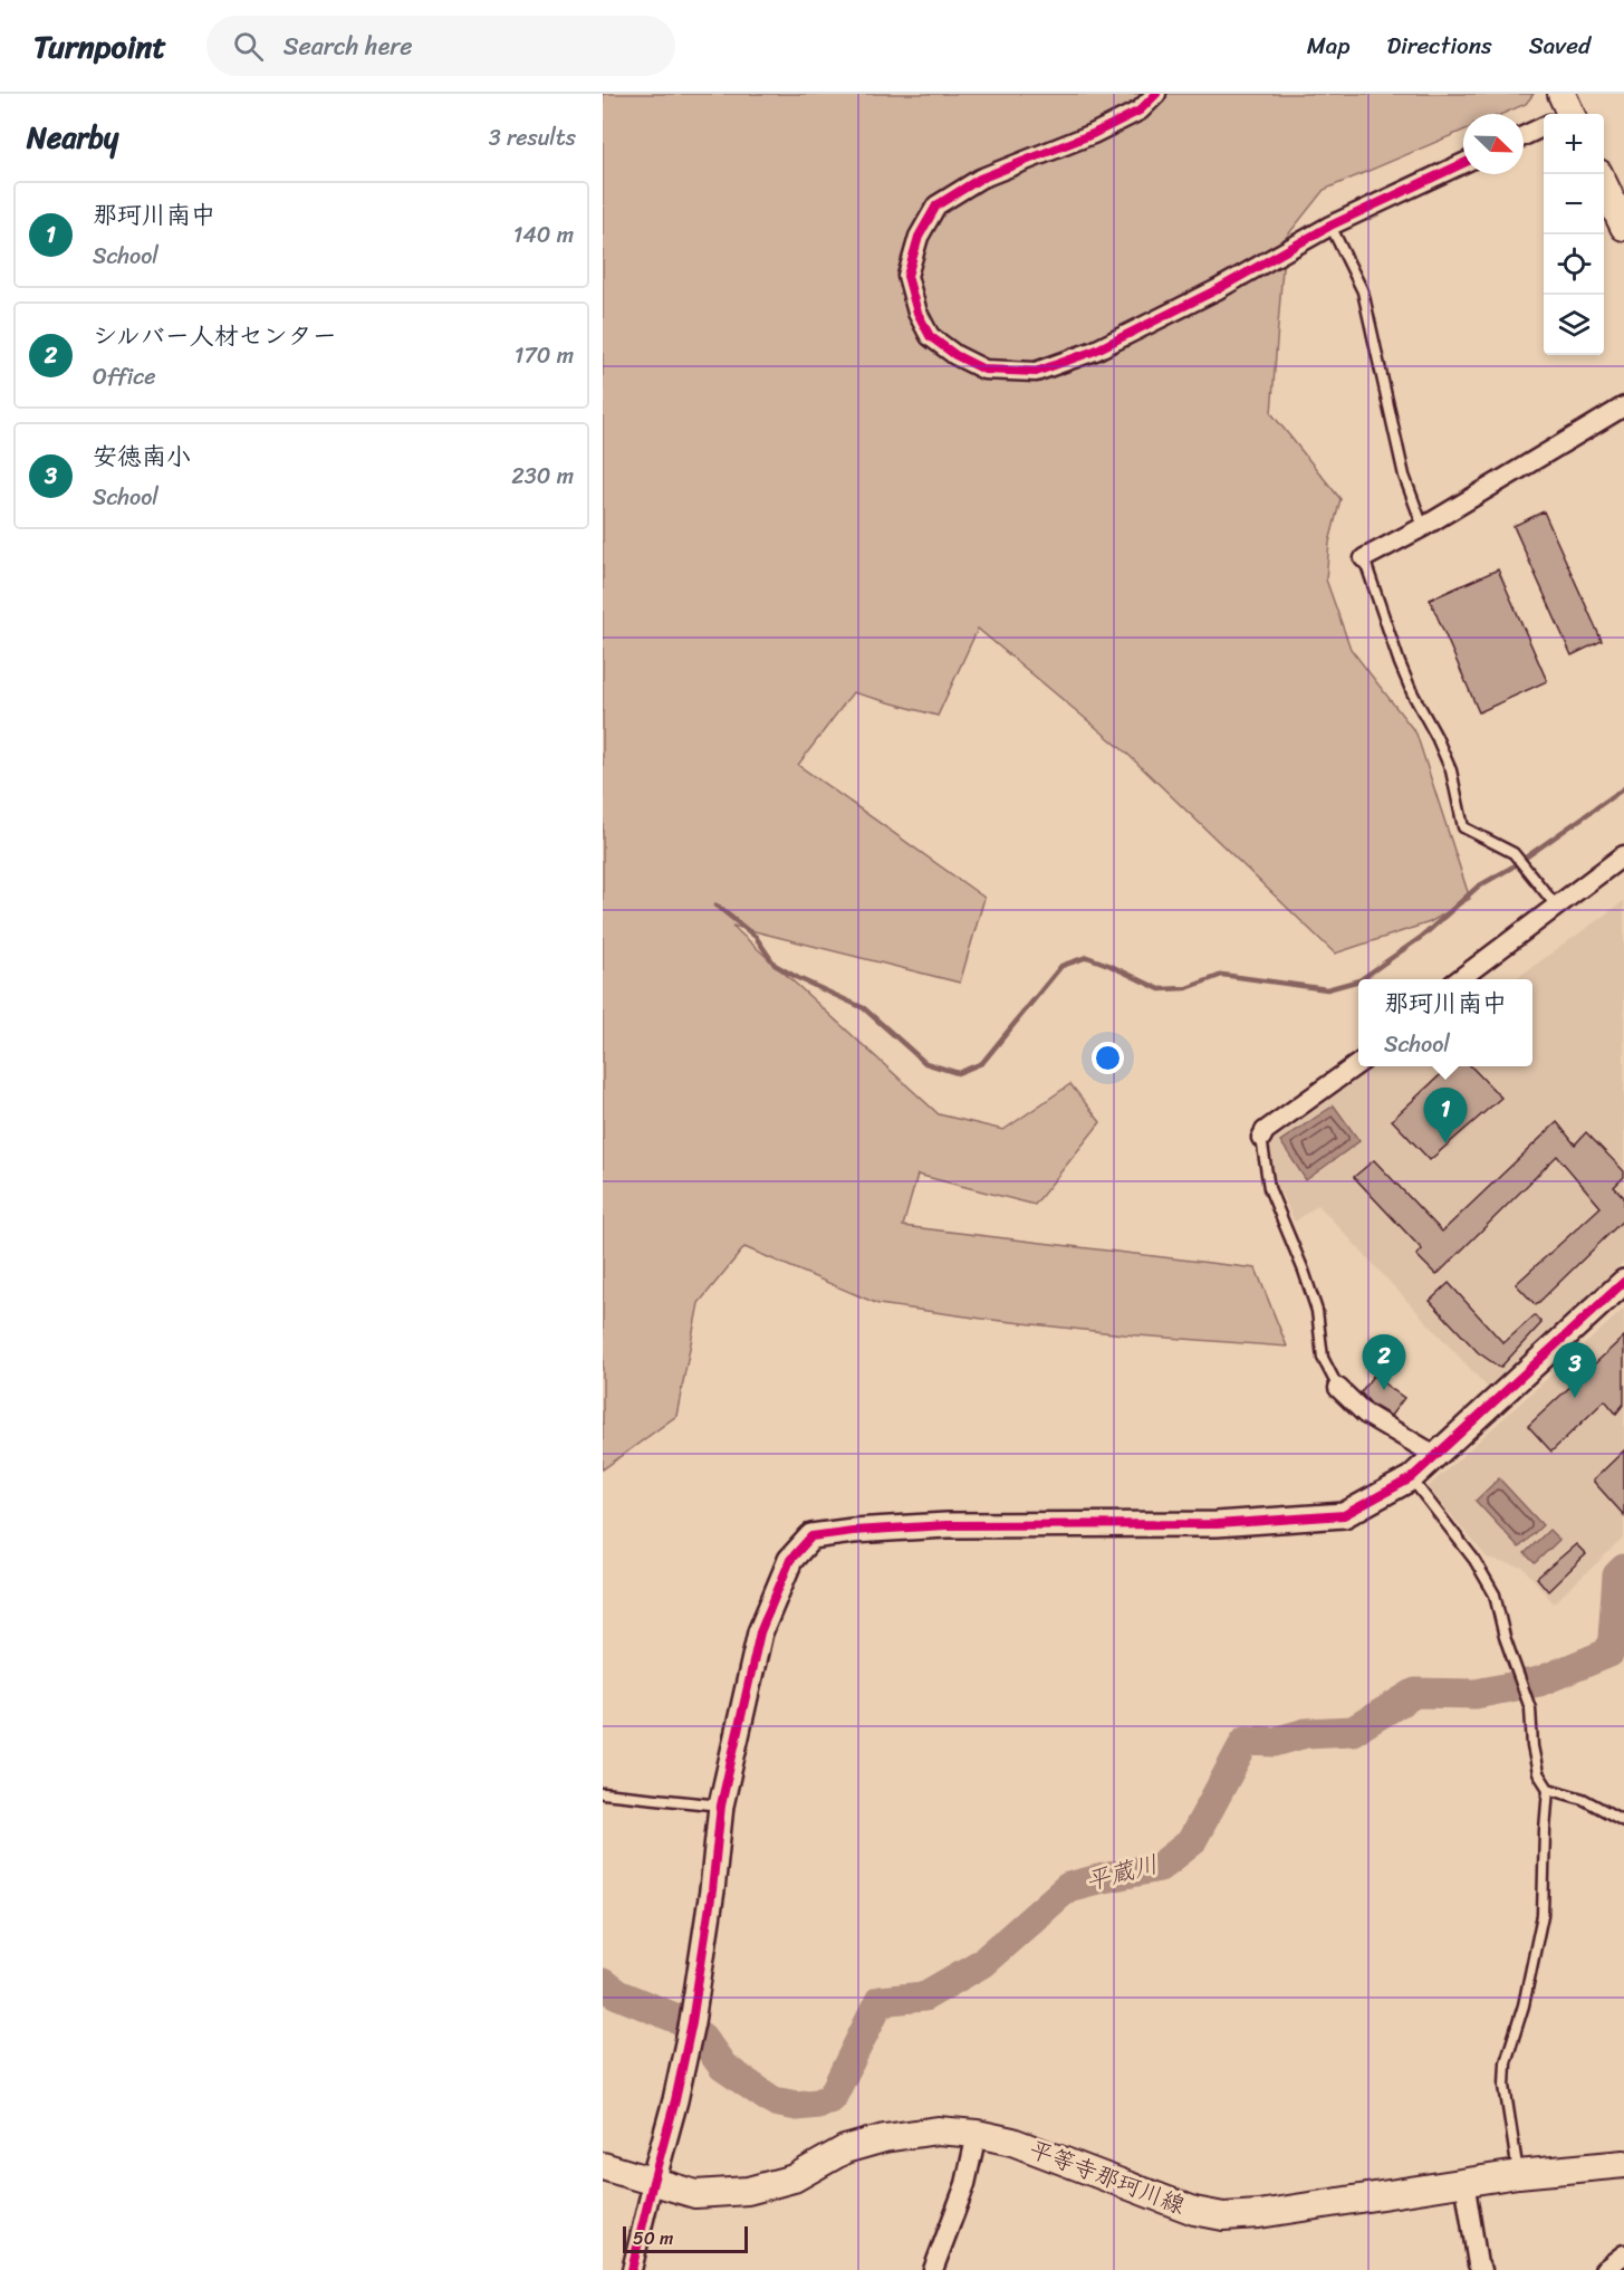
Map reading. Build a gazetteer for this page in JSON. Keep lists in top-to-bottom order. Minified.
{"streets":{"main road":["平等寺那珂川線"]},"water":["平蔵川"],"scale_bar":"50 m","north":"bottom right","page":{"header":"Turnpoint","search":"Search here","nav":["Map","Directions","Saved"],"heading":["Nearby","3 results"],"map_buttons":["+","−"],"list":[{"mark":"1","name":"那珂川南中","note":"School","value":"140 m"},{"mark":"2","name":"シルバー人材センター","note":"Office","value":"170 m"},{"mark":"3","name":"安徳南小","note":"School","value":"230 m"}],"popup":["那珂川南中","School"],"pins":["1","2","3"],"scale":"50 m"}}
